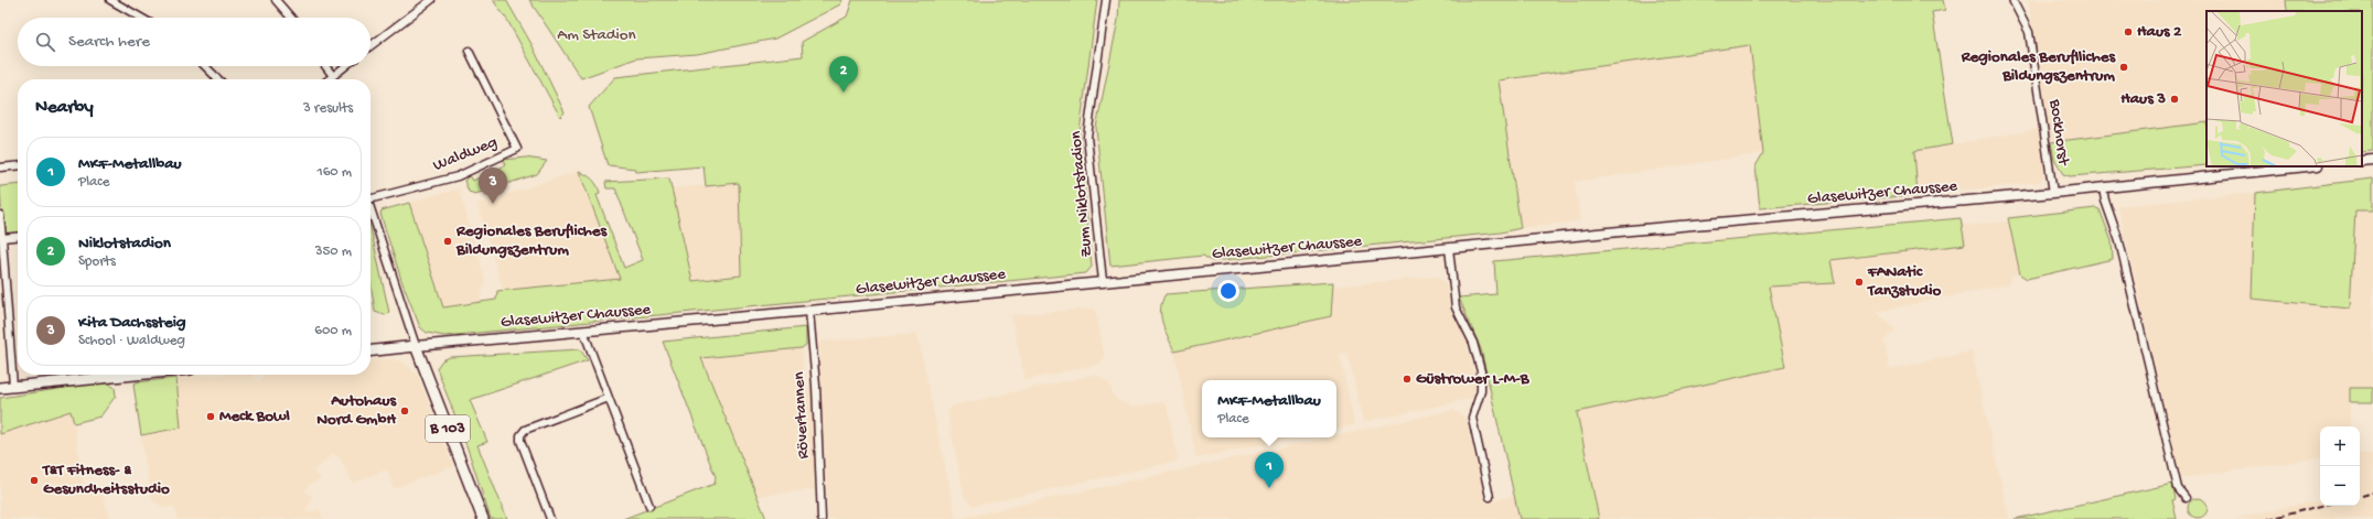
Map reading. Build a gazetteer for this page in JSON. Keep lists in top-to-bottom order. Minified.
{"streets":{"main road":["Glasewitzer Chaussee","B 103"],"street":["Bockhorst","Waldweg","Zum Niklotstadion","Rövertannen"]},"crossings":[["Bockhorst","Glasewitzer Chaussee"],["Glasewitzer Chaussee","Zum Niklotstadion"],["Glasewitzer Chaussee","Rövertannen"],["Glasewitzer Chaussee","B 103"]],"parks":["Am Stadion"],"places":["Haus 2","Regionales Beruflliches Bildungszentrum","Haus 3","Regionales Berufliches Bildungszentrum","FANatic Tanzstudio","Güstrower L-M-B","Autohaus Nord GmbH","Meck Bowl","T&T Fitness- & Gesundheitsstudio"],"page":{"search":"Search here","pins":["2","3","1"],"heading":["Nearby","3 results"],"list":[{"mark":"1","name":"MKF-Metallbau","note":"Place","value":"160 m"},{"mark":"2","name":"Niklotstadion","note":"Sports","value":"350 m"},{"mark":"3","name":"Kita Dachssteig","note":"School · Waldweg","value":"600 m"}],"popup":["MKF-Metallbau","Place"],"map_buttons":["+","−"]}}
